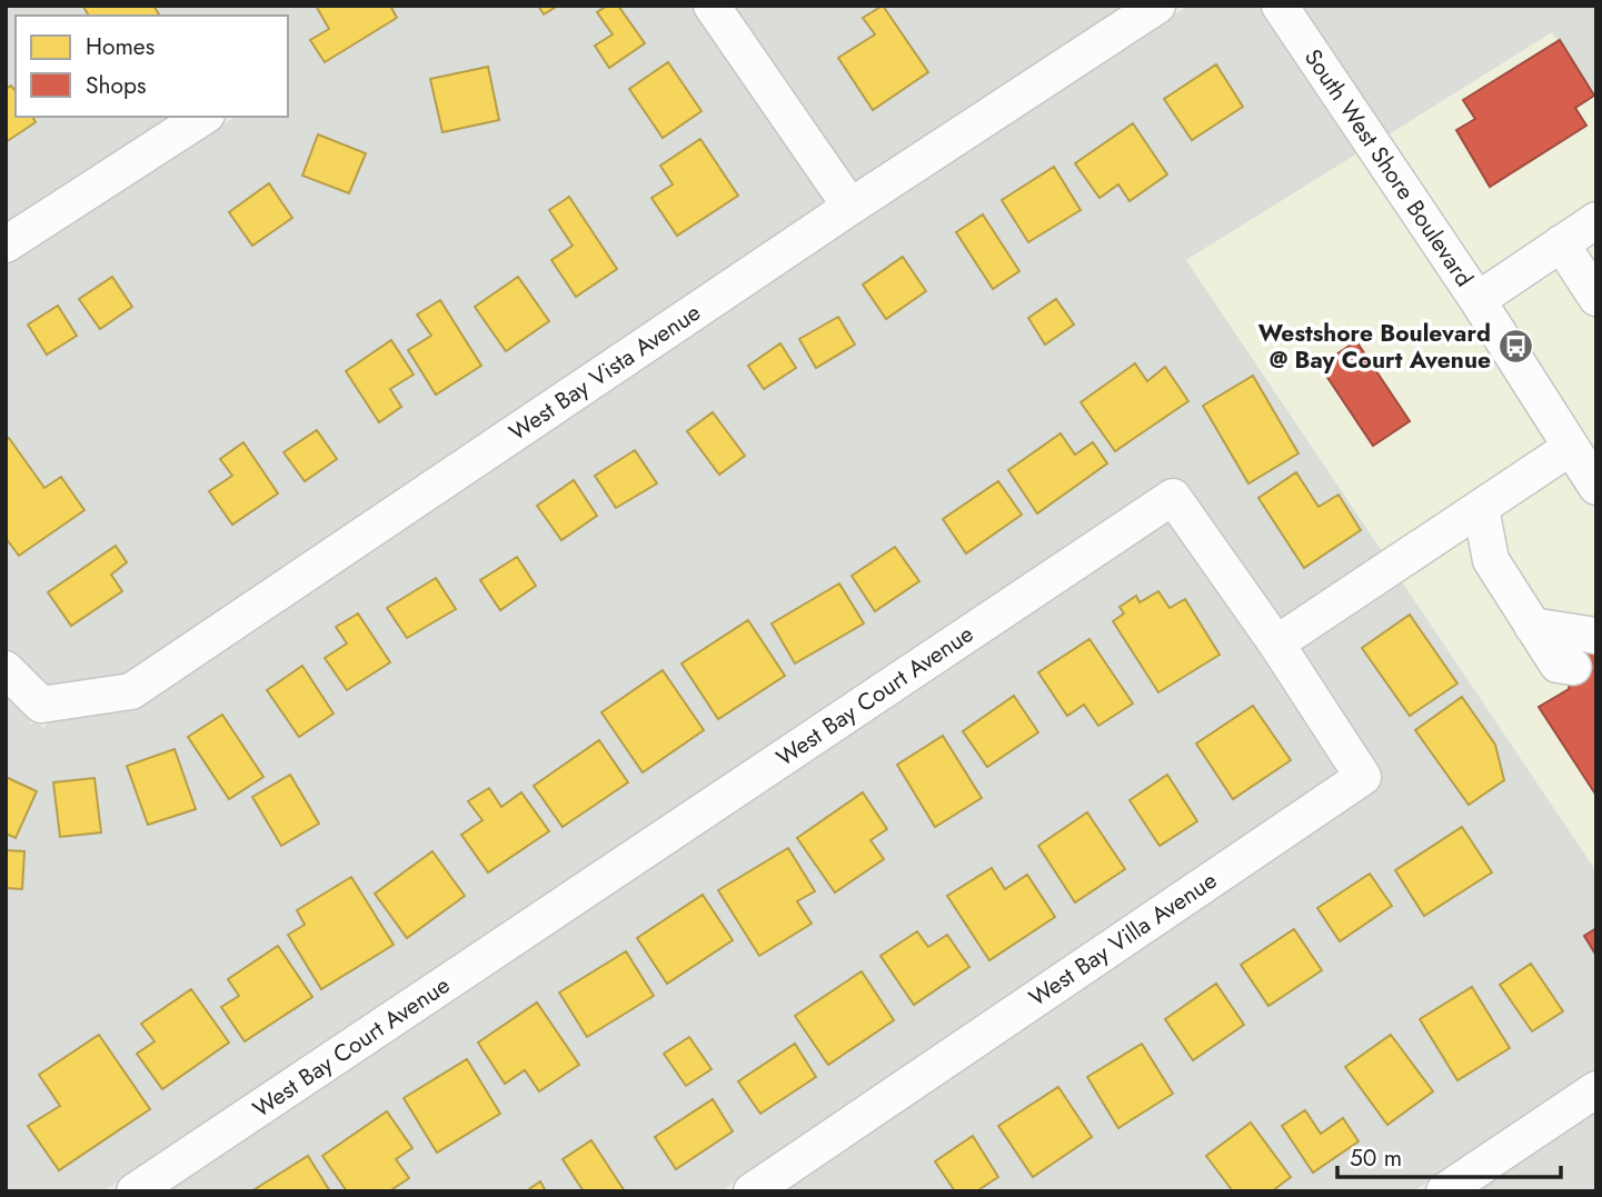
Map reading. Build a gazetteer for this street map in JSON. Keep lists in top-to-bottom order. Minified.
{"streets":{"street":["South West Shore Boulevard","West Bay Vista Avenue","West Bay Court Avenue","West Bay Villa Avenue"]},"crossings":[["West Bay Court Avenue","West Bay Villa Avenue"]],"places":{"bus stop":["Westshore Boulevard @ Bay Court Avenue"]},"legend":["Homes","Shops"],"scale_bar":"50 m"}
